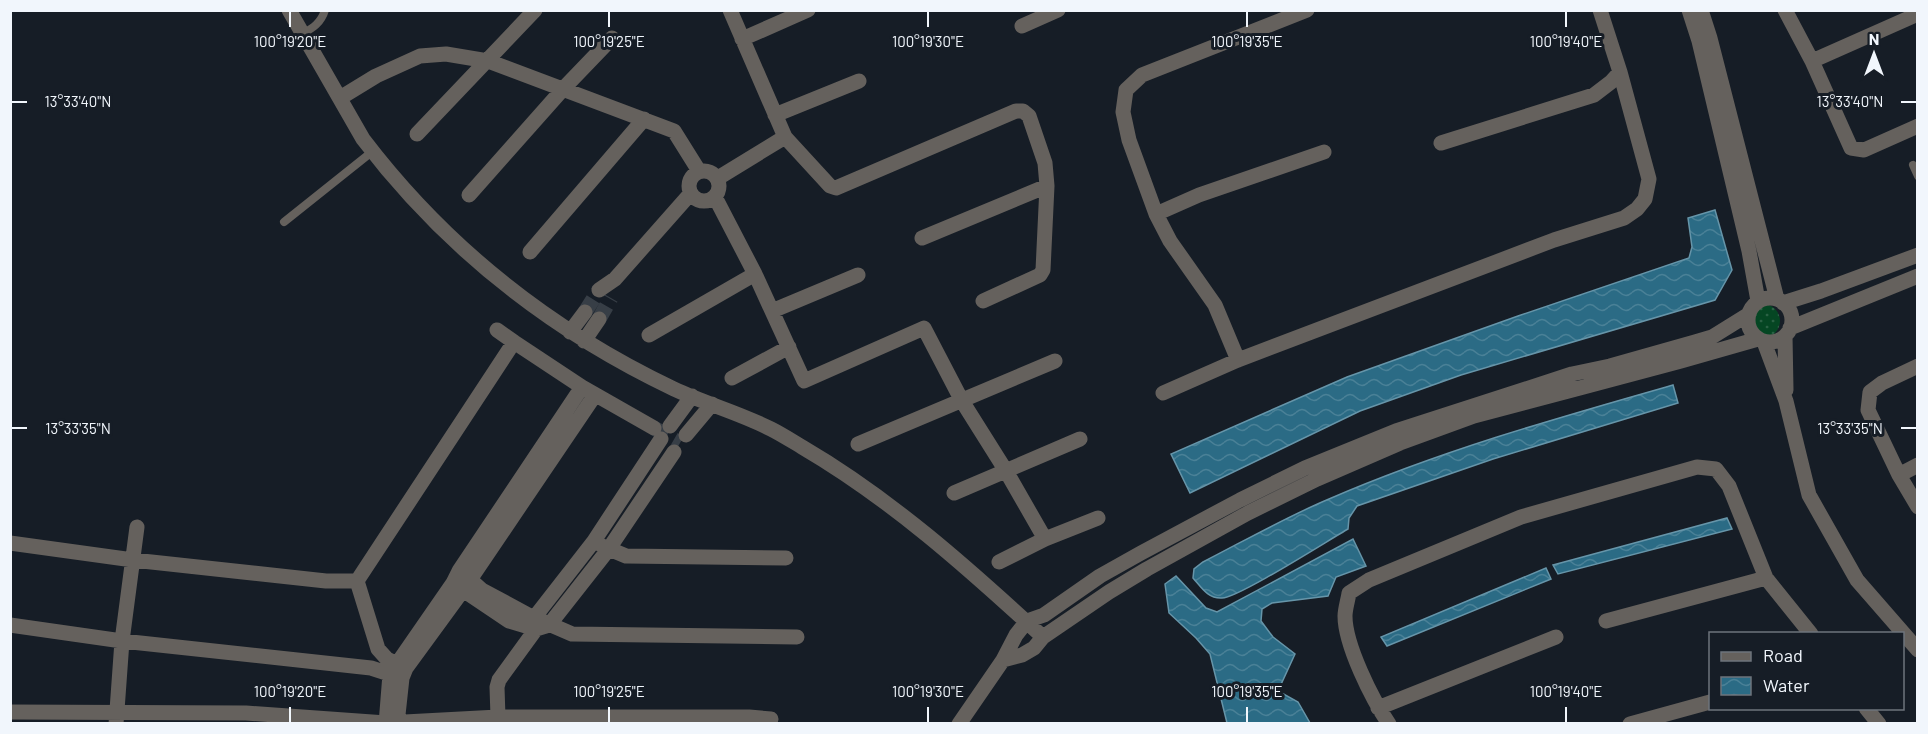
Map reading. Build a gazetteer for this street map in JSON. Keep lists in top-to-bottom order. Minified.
{"legend":["Road","Water"],"north":"top","coordinates":["100°19'20\"E","100°19'25\"E","100°19'30\"E","100°19'35\"E","100°19'40\"E","13°33'40\"N","13°33'35\"N"]}
